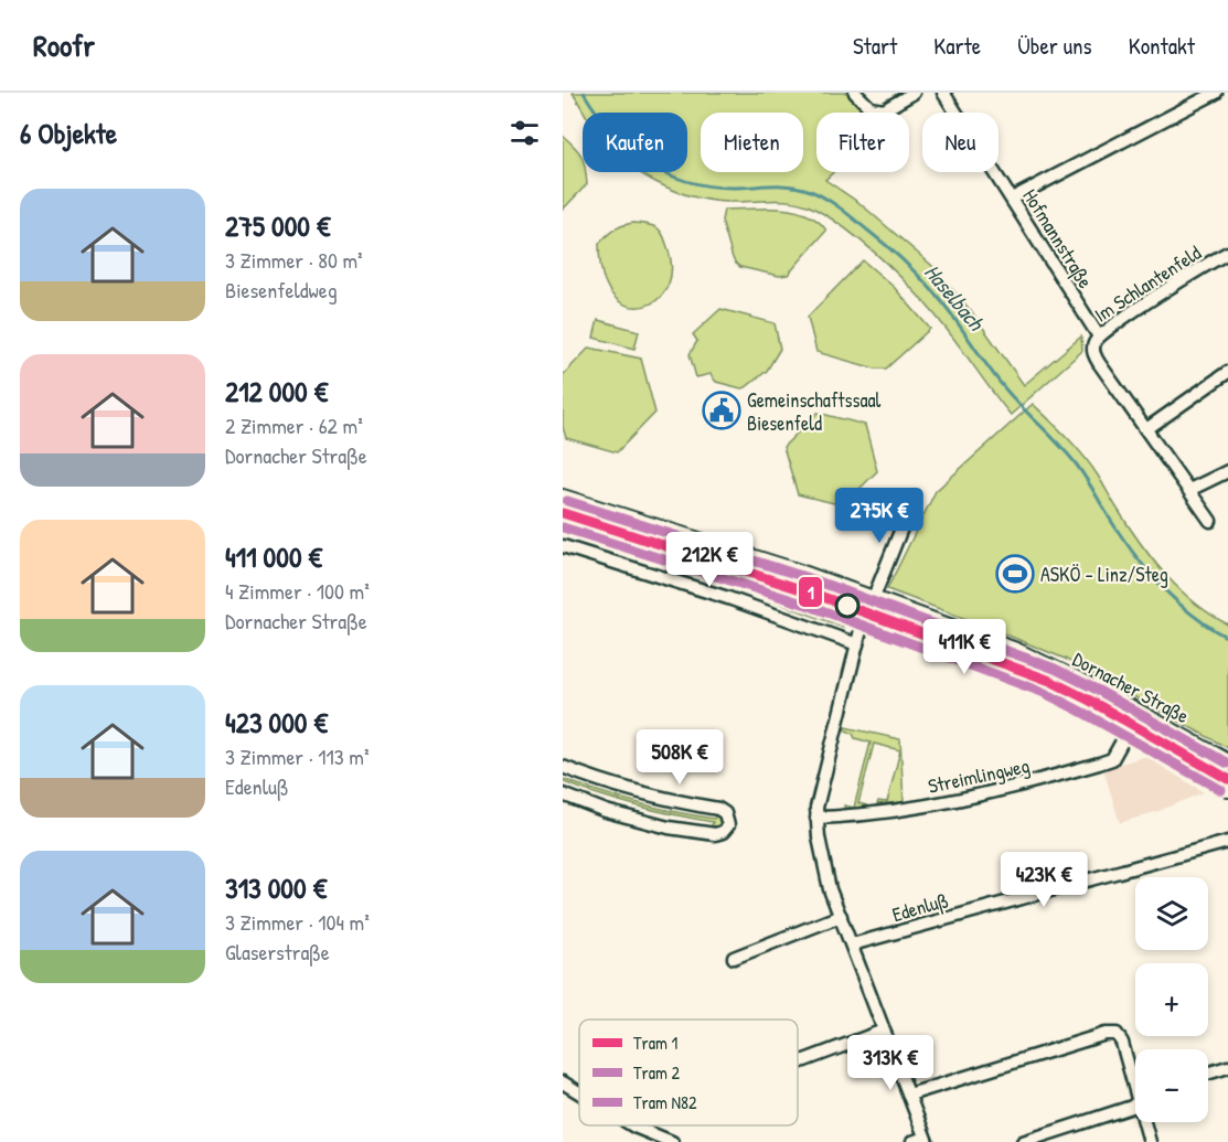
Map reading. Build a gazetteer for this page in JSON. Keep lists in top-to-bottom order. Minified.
{"streets":{"street":["Hofmannstraße","Im Schlantenfeld","Dornacher Straße","Streimlingweg","Edenluß"]},"crossings":[["Hofmannstraße","Im Schlantenfeld"],["Dornacher Straße","Streimlingweg"]],"water":["Haselbach"],"places":{"public building":["Gemeinschaftssaal Biesenfeld"],"sports":["ASKÖ - Linz/Steg"]},"lines":["tram line N82","tram line 1","tram line 2"],"legend":["Tram 1","Tram 2","Tram N82"],"page":{"header":"Roofr","nav":["Start","Karte","Über uns","Kontakt"],"heading":"6 Objekte","chip":["Kaufen","Mieten","Filter","Neu"],"list":[{"name":"275 000 €","note":"3 Zimmer · 80 m² · Biesenfeldweg"},{"name":"212 000 €","note":"2 Zimmer · 62 m² · Dornacher Straße"},{"name":"411 000 €","note":"4 Zimmer · 100 m² · Dornacher Straße"},{"name":"423 000 €","note":"3 Zimmer · 113 m² · Edenluß"},{"name":"313 000 €","note":"3 Zimmer · 104 m² · Glaserstraße"}],"price":["275K €","212K €","411K €","508K €","423K €","313K €"],"map_buttons":["+","−"]}}
